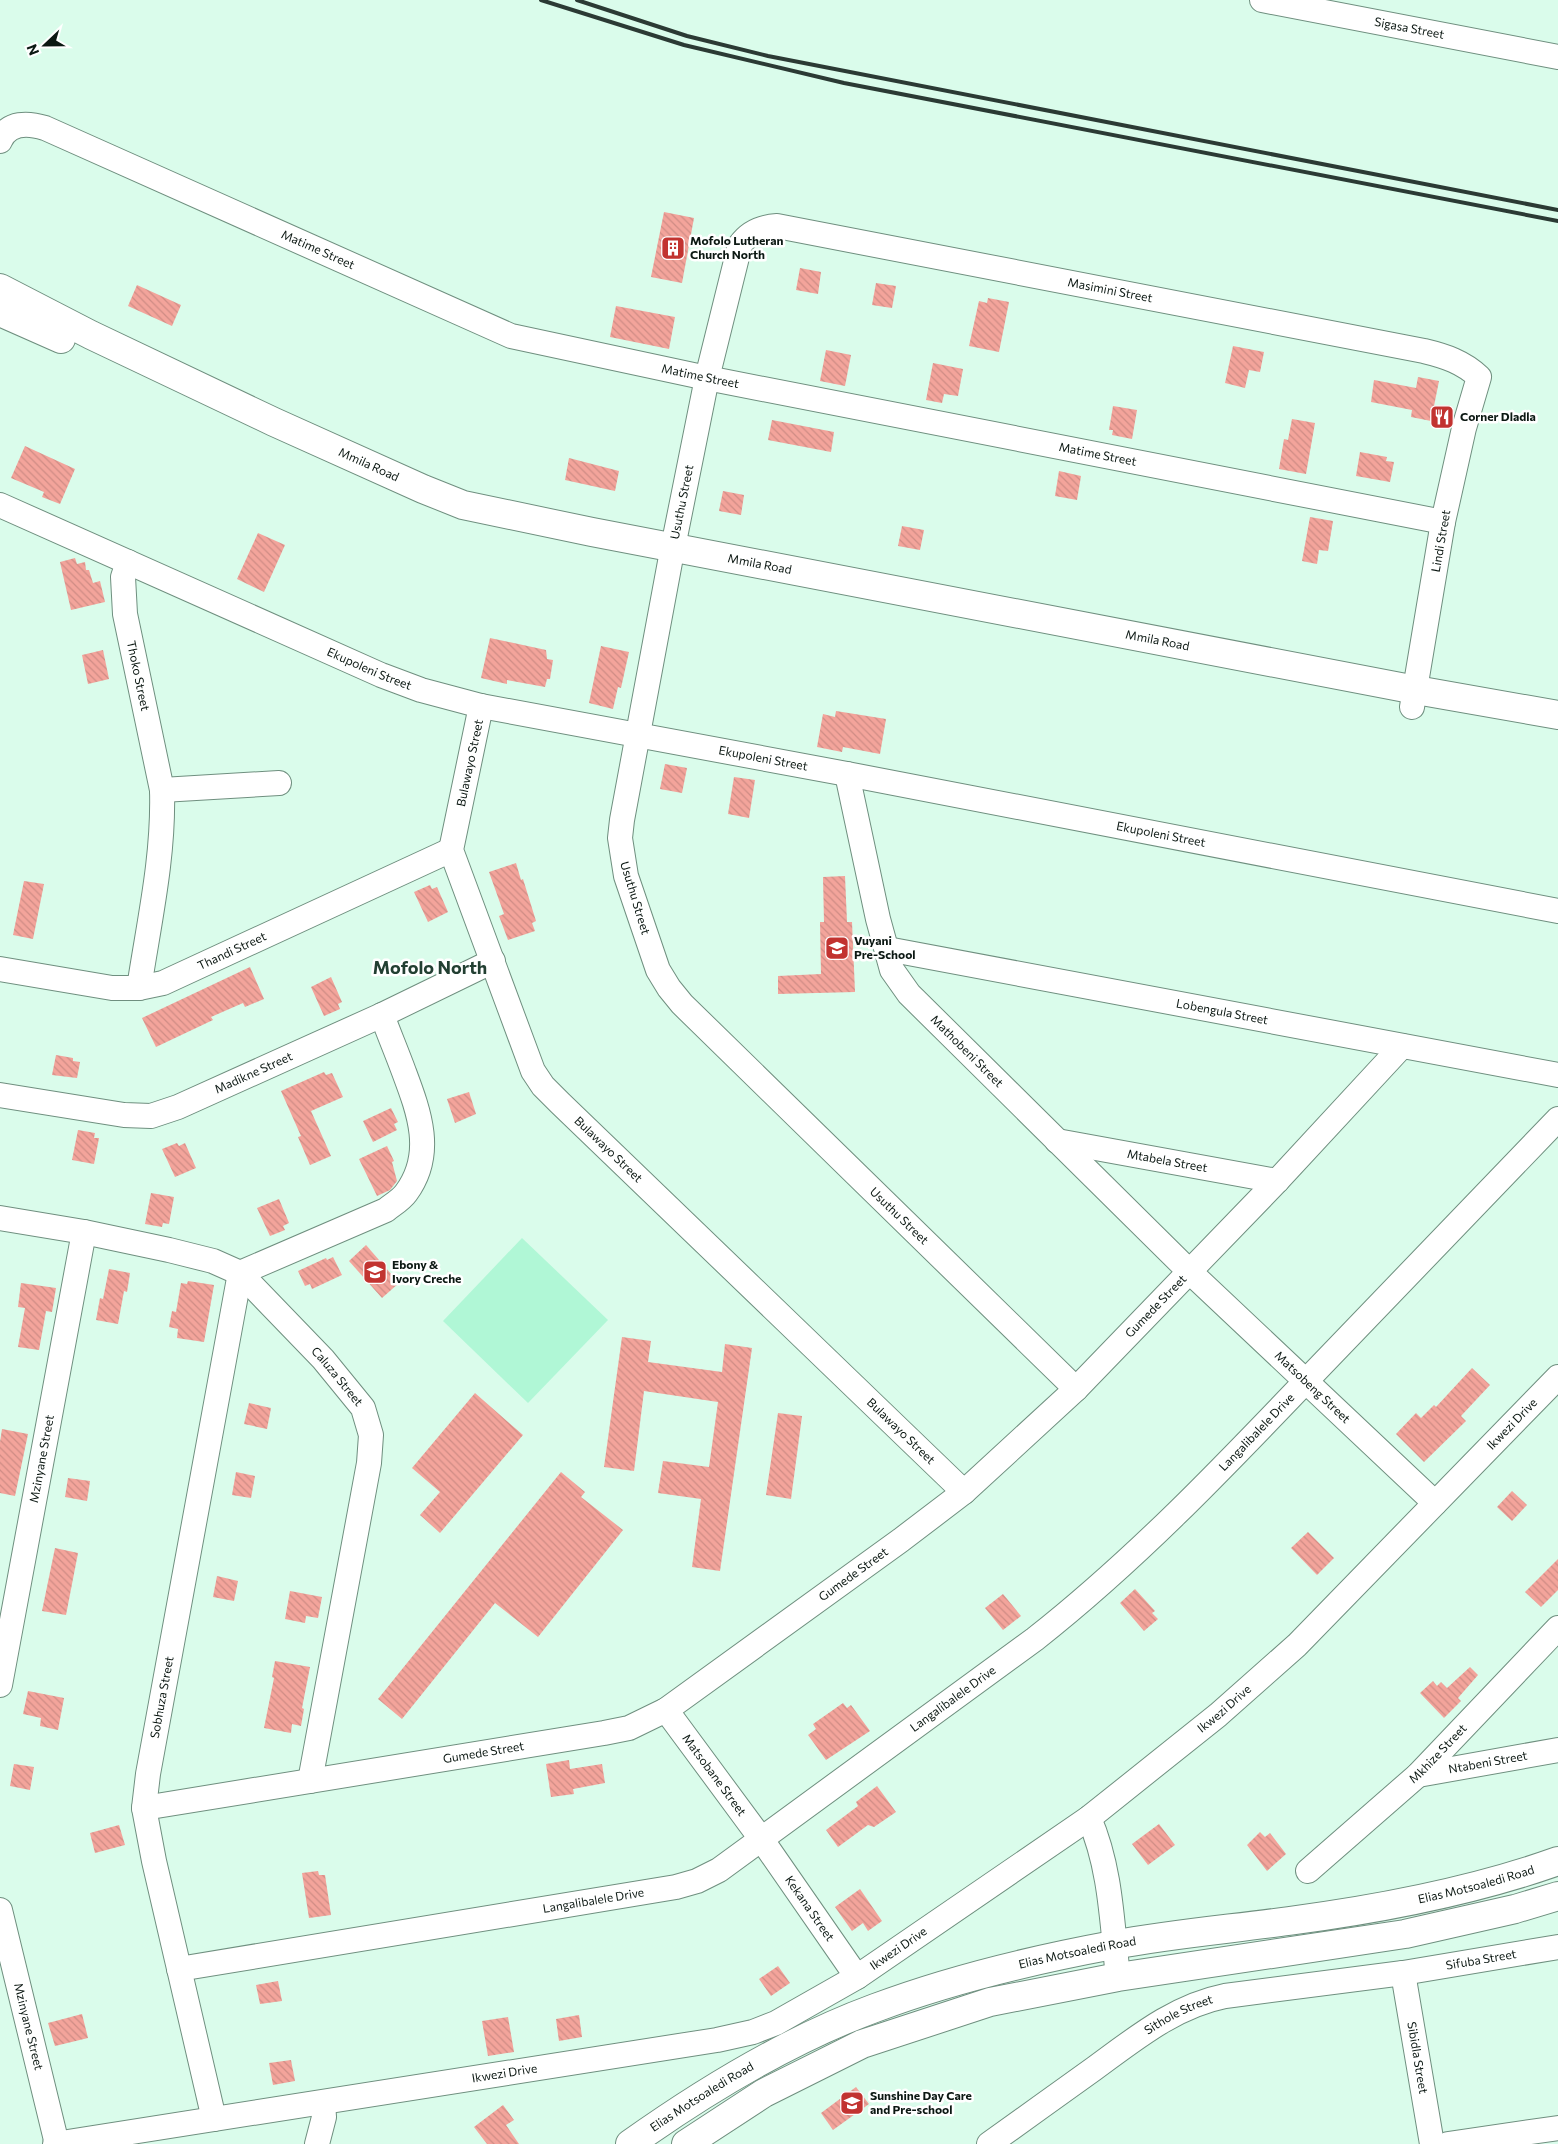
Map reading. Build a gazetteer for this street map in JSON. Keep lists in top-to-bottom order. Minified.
{"streets":{"main road":["Mmila Road","Elias Motsoaledi Road"],"street":["Sigasa Street","Matime Street","Masimini Street","Usuthu Street","Lindi Street","Ekupoleni Street","Thoko Street","Bulawayo Street","Thandi Street","Lobengula Street","Mathobeni Street","Madikne Street","Mtabela Street","Gumede Street","Caluza Street","Matsobeng Street","Ikwezi Drive","Langalibalele Drive","Mzinyane Street","Sobhuza Street","Mkhize Street","Ntabeni Street","Matsobane Street","Kekana Street","Sifuba Street","Sithole Street","Sibidla Street"]},"crossings":[["Matime Street","Usuthu Street"],["Matime Street","Lindi Street"],["Masimini Street","Usuthu Street"],["Masimini Street","Lindi Street"],["Mmila Road","Usuthu Street"],["Mmila Road","Lindi Street"],["Usuthu Street","Ekupoleni Street"],["Usuthu Street","Gumede Street"],["Ekupoleni Street","Thoko Street"],["Ekupoleni Street","Bulawayo Street"],["Ekupoleni Street","Mathobeni Street"],["Thoko Street","Thandi Street"],["Bulawayo Street","Thandi Street"],["Bulawayo Street","Madikne Street"],["Bulawayo Street","Gumede Street"],["Lobengula Street","Mathobeni Street"],["Lobengula Street","Gumede Street"],["Mathobeni Street","Mtabela Street"],["Mathobeni Street","Gumede Street"],["Mathobeni Street","Matsobeng Street"],["Mtabela Street","Gumede Street"],["Gumede Street","Caluza Street"],["Gumede Street","Matsobeng Street"],["Gumede Street","Sobhuza Street"],["Gumede Street","Matsobane Street"],["Caluza Street","Mzinyane Street"],["Caluza Street","Sobhuza Street"],["Matsobeng Street","Ikwezi Drive"],["Matsobeng Street","Langalibalele Drive"],["Ikwezi Drive","Mzinyane Street"],["Ikwezi Drive","Sobhuza Street"],["Ikwezi Drive","Kekana Street"],["Langalibalele Drive","Sobhuza Street"],["Langalibalele Drive","Matsobane Street"],["Langalibalele Drive","Kekana Street"],["Mkhize Street","Ntabeni Street"],["Matsobane Street","Kekana Street"],["Sifuba Street","Sithole Street"],["Sifuba Street","Sibidla Street"],["Sithole Street","Sibidla Street"]],"districts":["Mofolo North"],"places":{"building":["Mofolo Lutheran Church North"],"restaurant":["Corner Dladla"],"school or university":["Vuyani Pre-School","Ebony & Ivory Creche","Sunshine Day Care and Pre-school"]},"north":"left"}
